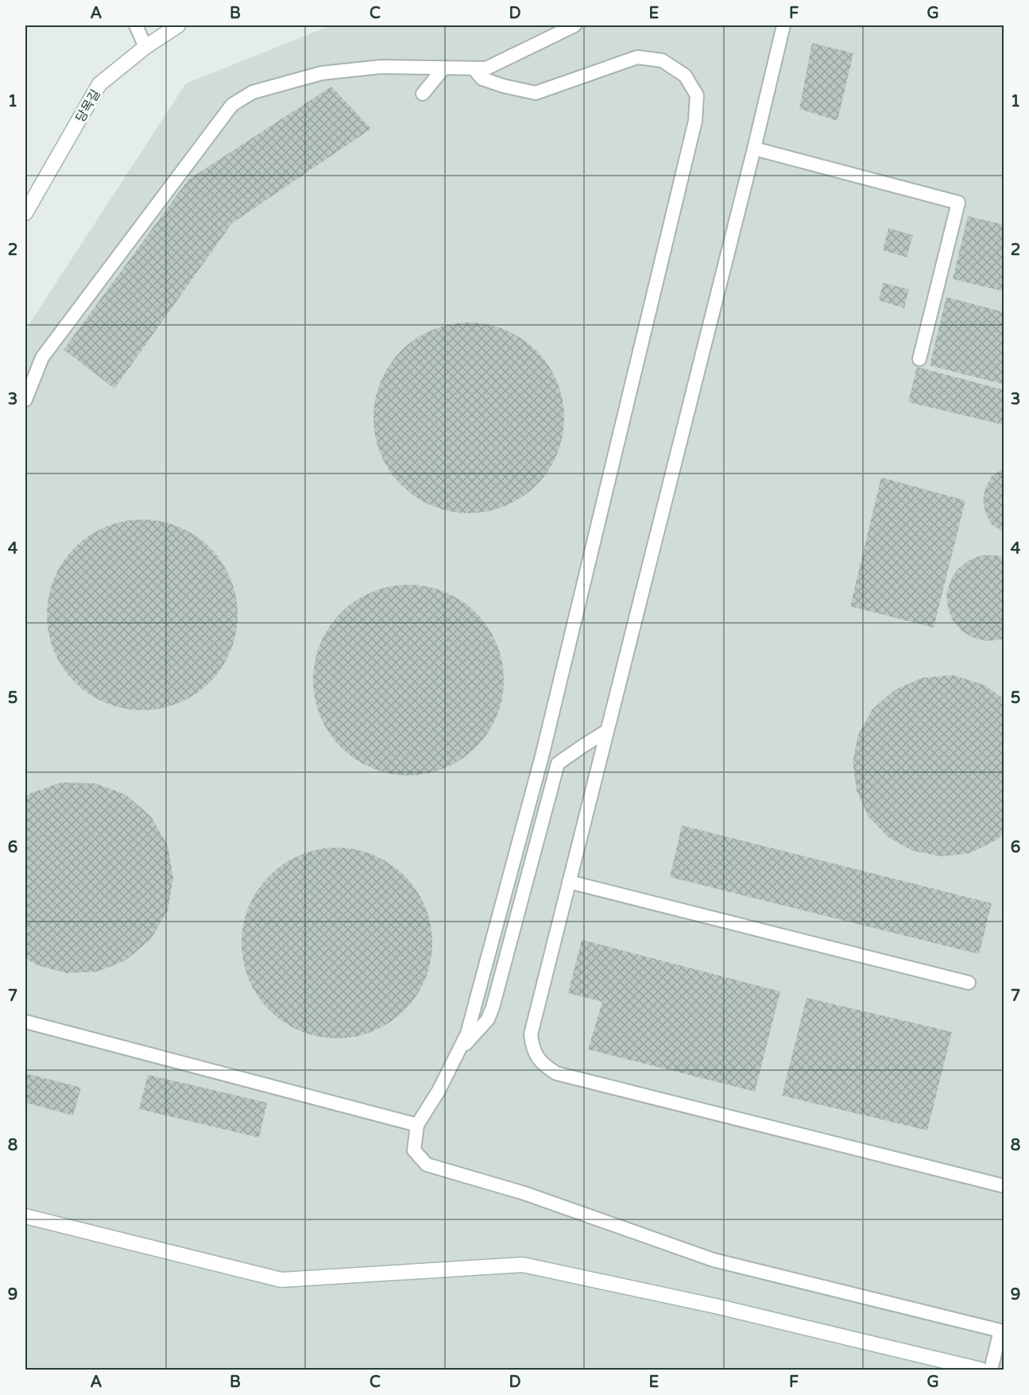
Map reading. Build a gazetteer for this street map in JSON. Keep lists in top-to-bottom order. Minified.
{"streets":{"main road":["당목길"]},"grid":{"columns":["A","B","C","D","E","F","G"],"rows":["1","2","3","4","5","6","7","8","9"]}}
